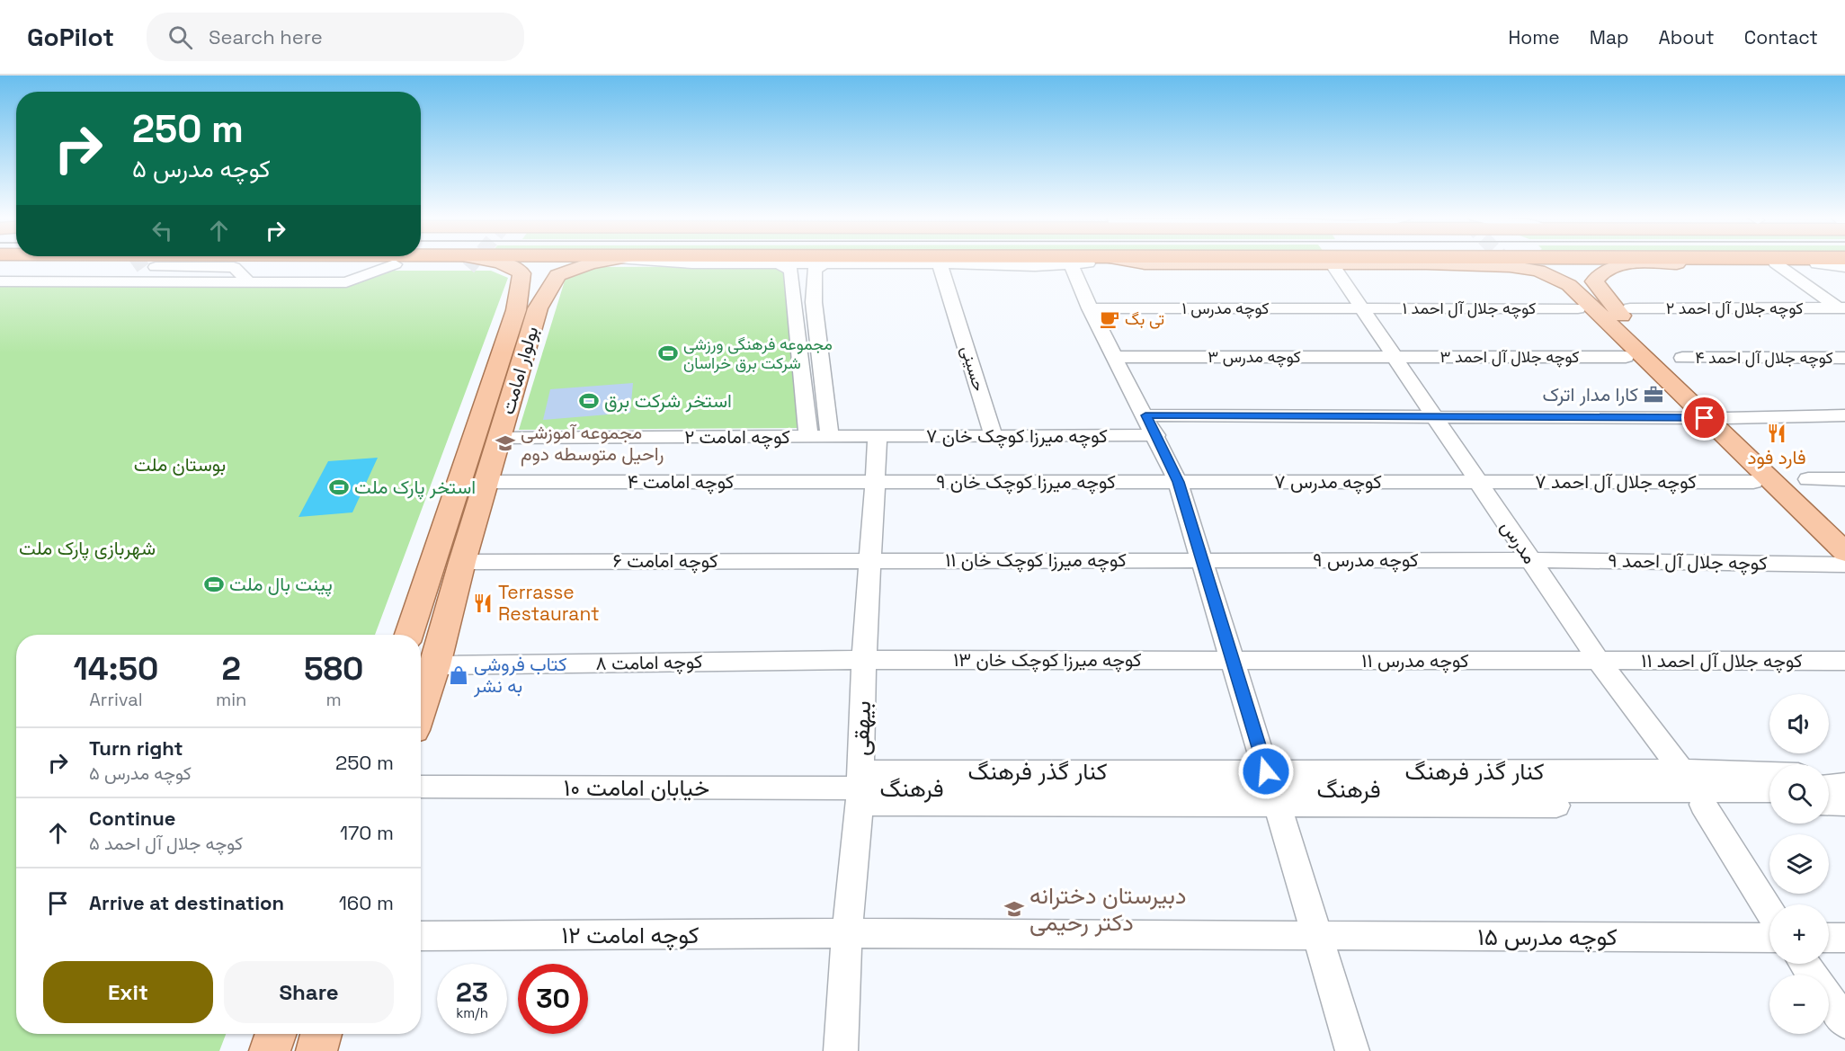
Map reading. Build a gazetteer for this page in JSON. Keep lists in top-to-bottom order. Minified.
{"streets":{"main road":["بولوار امامت"],"street":["کوچه مدرس ۱","کوچه جلال آل احمد ۱","کوچه جلال آل احمد ۲","کوچه مدرس ۳","کوچه جلال آل احمد ۳","کوچه جلال آل احمد ۴","حسینی","کوچه میرزا کوچک خان ۷","کوچه امامت ۲","کوچه امامت ۴","کوچه میرزا کوچک خان ۹","کوچه مدرس ۷","کوچه جلال آل احمد ۷","مدرس","کوچه میرزا کوچک خان ۱۱","کوچه مدرس ۹","کوچه امامت ۶","کوچه جلال آل احمد ۹","کوچه میرزا کوچک خان ۱۳","کوچه مدرس ۱۱","کوچه جلال آل احمد ۱۱","کوچه امامت ۸","بیهقی","کنار گذر فرهنگ","خیابان امامت ۱۰","فرهنگ","کوچه امامت ۱۲","کوچه مدرس ۱۵"]},"crossings":[["کوچه مدرس ۱","کوچه جلال آل احمد ۱"],["کوچه مدرس ۱","مدرس"],["کوچه جلال آل احمد ۱","مدرس"],["کوچه مدرس ۳","کوچه جلال آل احمد ۳"],["کوچه مدرس ۳","مدرس"],["کوچه جلال آل احمد ۳","مدرس"],["حسینی","کوچه میرزا کوچک خان ۷"],["بولوار امامت","کوچه امامت ۲"],["بولوار امامت","کوچه امامت ۴"],["بولوار امامت","کوچه امامت ۶"],["بولوار امامت","کوچه امامت ۸"],["کوچه میرزا کوچک خان ۷","کوچه امامت ۲"],["کوچه میرزا کوچک خان ۷","بیهقی"],["کوچه امامت ۲","بیهقی"],["کوچه امامت ۴","کوچه میرزا کوچک خان ۹"],["کوچه امامت ۴","بیهقی"],["کوچه میرزا کوچک خان ۹","کوچه مدرس ۷"],["کوچه میرزا کوچک خان ۹","بیهقی"],["کوچه مدرس ۷","کوچه جلال آل احمد ۷"],["کوچه مدرس ۷","مدرس"],["کوچه جلال آل احمد ۷","مدرس"],["مدرس","کوچه مدرس ۹"],["مدرس","کوچه جلال آل احمد ۹"],["مدرس","کوچه مدرس ۱۱"],["مدرس","کوچه جلال آل احمد ۱۱"],["مدرس","کنار گذر فرهنگ"],["کوچه میرزا کوچک خان ۱۱","کوچه مدرس ۹"],["کوچه میرزا کوچک خان ۱۱","کوچه امامت ۶"],["کوچه میرزا کوچک خان ۱۱","بیهقی"],["کوچه مدرس ۹","کوچه جلال آل احمد ۹"],["کوچه امامت ۶","بیهقی"],["کوچه میرزا کوچک خان ۱۳","کوچه مدرس ۱۱"],["کوچه میرزا کوچک خان ۱۳","کوچه امامت ۸"],["کوچه میرزا کوچک خان ۱۳","بیهقی"],["کوچه مدرس ۱۱","کوچه جلال آل احمد ۱۱"],["کوچه امامت ۸","بیهقی"],["بیهقی","کنار گذر فرهنگ"],["بیهقی","خیابان امامت ۱۰"],["بیهقی","فرهنگ"],["بیهقی","کوچه امامت ۱۲"],["کنار گذر فرهنگ","خیابان امامت ۱۰"],["کنار گذر فرهنگ","فرهنگ"],["خیابان امامت ۱۰","فرهنگ"],["کوچه امامت ۱۲","کوچه مدرس ۱۵"]],"parks":["بوستان ملت","شهربازی پارک ملت"],"places":{"cafe":["تی بگ"],"sports":["مجموعه فرهنگی ورزشی شرکت برق خراسان","استخر شرکت برق","استخر پارک ملت","پینت بال ملت"],"office":["کارا مدار اترک"],"restaurant":["فارد فود","Terrasse Restaurant"],"school or university":["مجموعه آموزشی راحیل متوسطه دوم","دبیرستان دخترانه دکتر رحیمی"],"shop":["کتاب فروشی به نشر"]},"page":{"header":"GoPilot","search":"Search here","nav":["Home","Map","About","Contact"],"turn":["250 m","کوچه مدرس ۵"],"eta":["14:50","Arrival","2","min","580","m"],"map_buttons":["+","−"],"list":[{"name":"Turn right","note":"کوچه مدرس ۵","value":"250 m"},{"name":"Continue","note":"کوچه جلال آل احمد ۵","value":"170 m"},{"name":"Arrive at destination","value":"160 m"}],"buttons":["Exit","Share"],"speed":"23 km/h","limit":"30"}}
